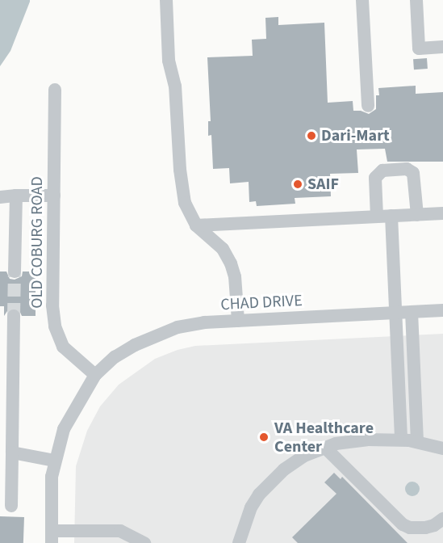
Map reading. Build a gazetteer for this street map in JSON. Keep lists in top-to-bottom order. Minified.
{"streets":{"street":["OLD COBURG ROAD","CHAD DRIVE"]},"crossings":[["OLD COBURG ROAD","CHAD DRIVE"]],"places":["Dari-Mart","SAIF","VA Healthcare Center"]}
